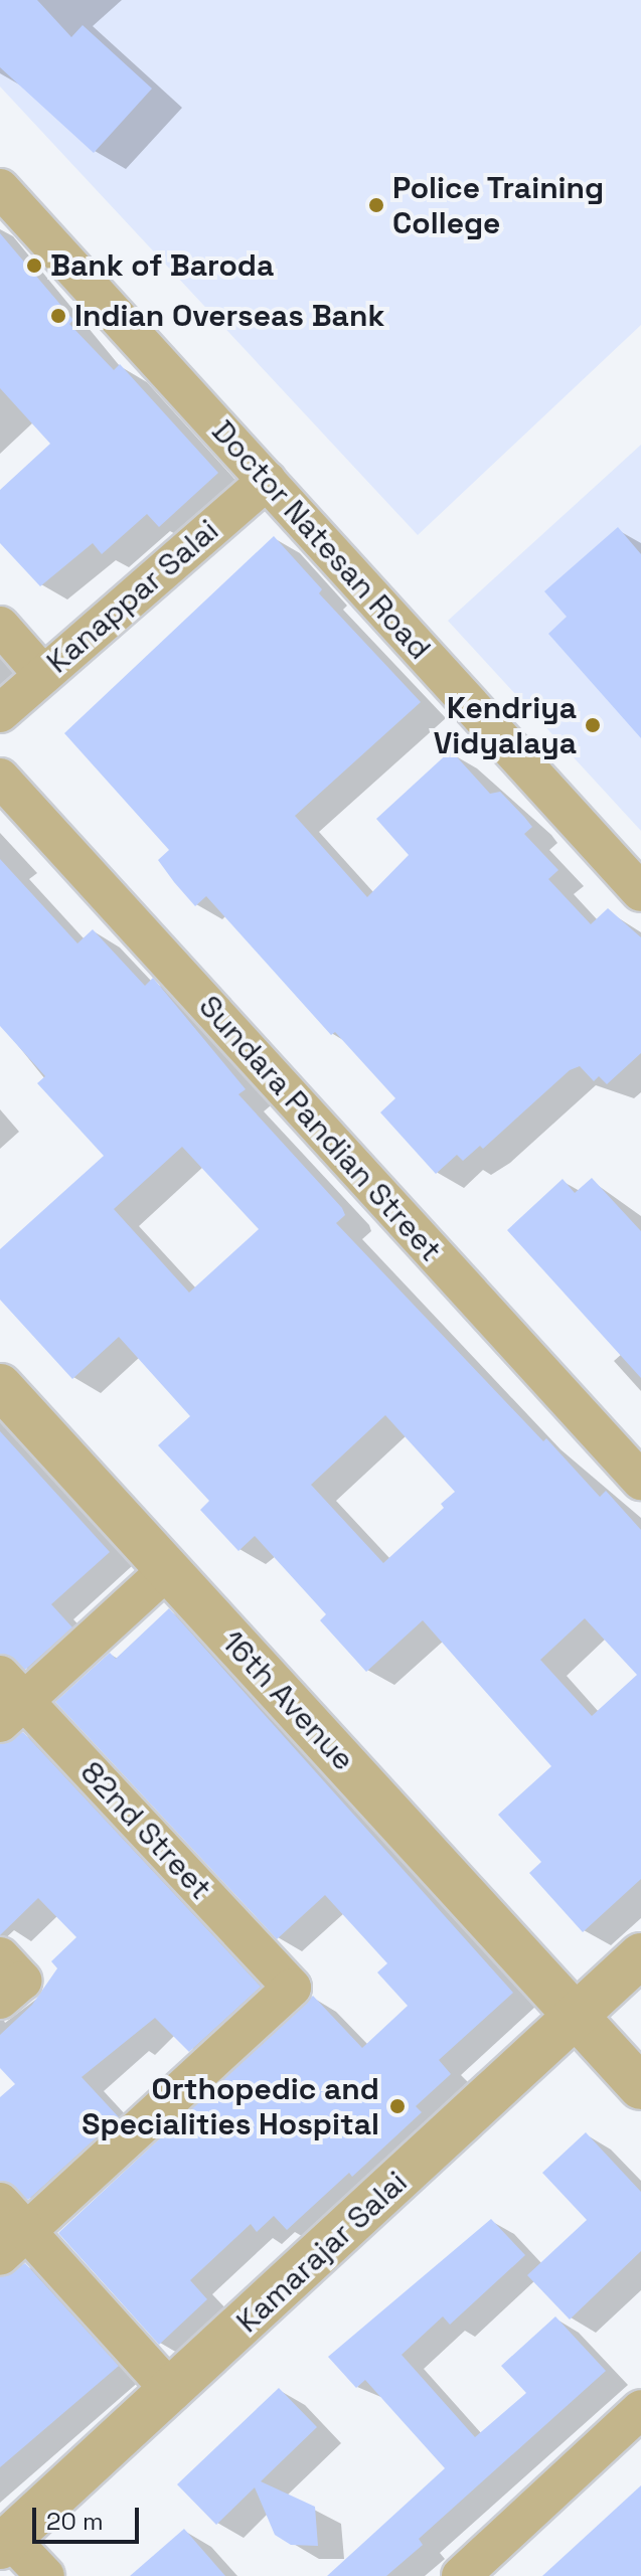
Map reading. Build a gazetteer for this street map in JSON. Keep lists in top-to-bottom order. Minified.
{"streets":{"street":["Doctor Natesan Road","Kanappar Salai","Sundara Pandian Street","16th Avenue","82nd Street","Kamarajar Salai"]},"crossings":[["Doctor Natesan Road","Kanappar Salai"],["16th Avenue","Kamarajar Salai"]],"places":["Police Training College","Bank of Baroda","Indian Overseas Bank","Kendriya Vidyalaya","Orthopedic and Specialities Hospital"],"scale_bar":"20 m"}
